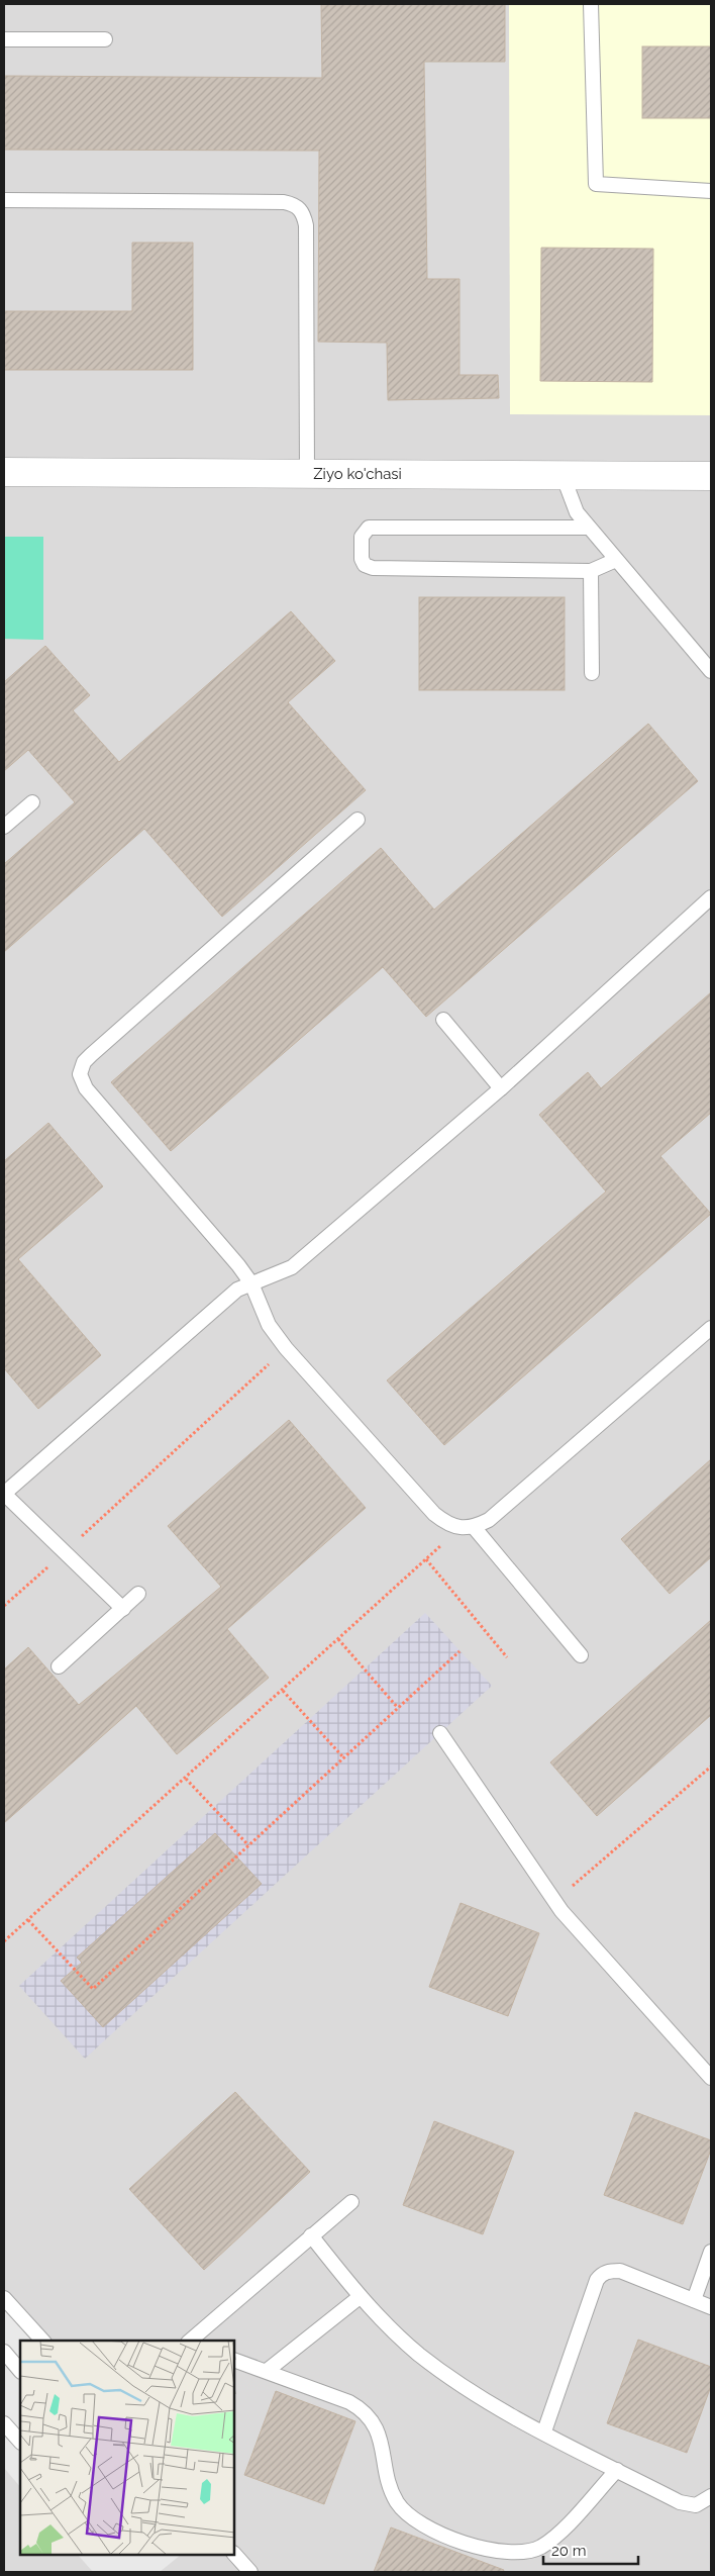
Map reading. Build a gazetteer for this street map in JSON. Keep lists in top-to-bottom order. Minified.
{"streets":{"street":["Ziyo ko'chasi"]},"scale_bar":"20 m"}
